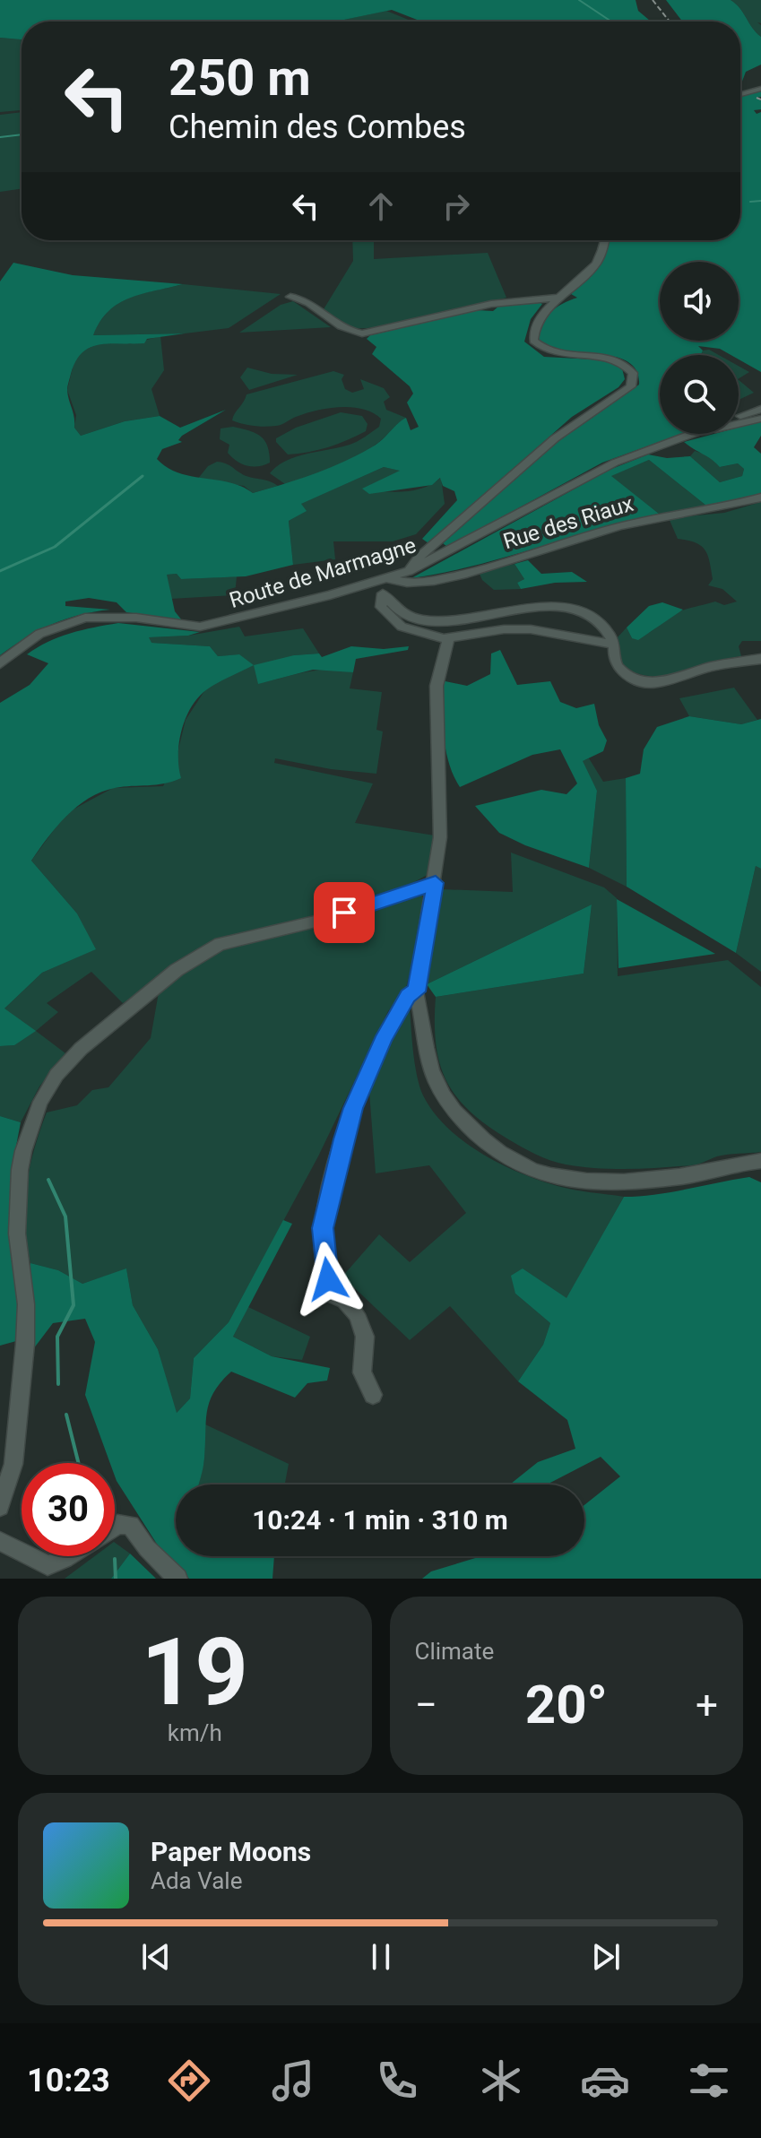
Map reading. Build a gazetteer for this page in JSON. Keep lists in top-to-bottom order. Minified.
{"streets":{"street":["Rue des Riaux","Route de Marmagne"]},"crossings":[["Rue des Riaux","Route de Marmagne"]],"page":{"turn":["250 m","Chemin des Combes"],"limit":"30","trip":"10:24 · 1 min · 310 m","tile":[["19","km/h"],"Climate"],"heat":["−","20°","+"],"song":["Paper Moons","Ada Vale"],"tabs":"10:23"}}
